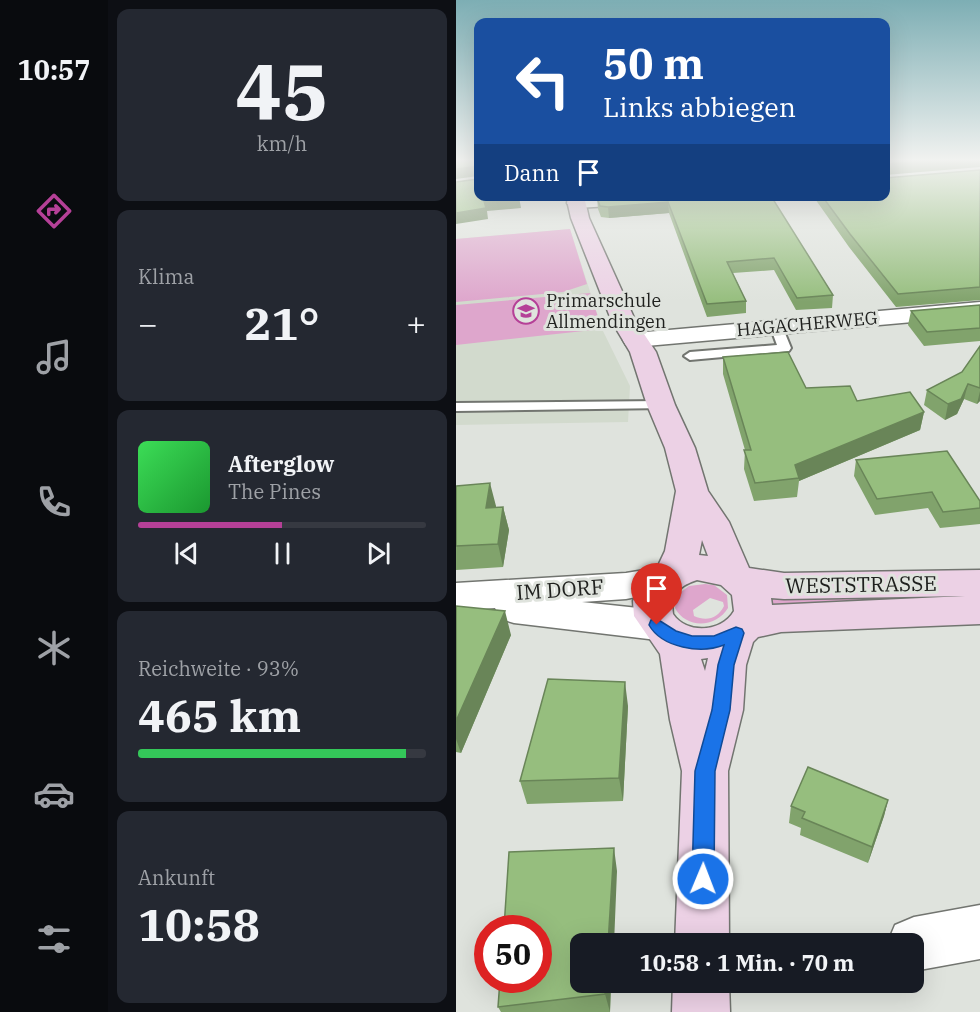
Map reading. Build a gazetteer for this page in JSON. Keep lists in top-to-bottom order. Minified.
{"streets":{"street":["HAGACHERWEG","WESTSTRASSE","IM DORF"]},"crossings":[["WESTSTRASSE","IM DORF"]],"places":{"school or university":["Primarschule Allmendingen"]},"page":{"tabs":"10:57","tile":[["45","km/h"],"Klima",["Reichweite · 93%","465 km"],["Ankunft","10:58"]],"turn":["50 m","Links abbiegen"],"then":"Dann","heat":["−","21°","+"],"song":["Afterglow","The Pines"],"limit":"50","trip":"10:58 · 1 Min. · 70 m"}}
